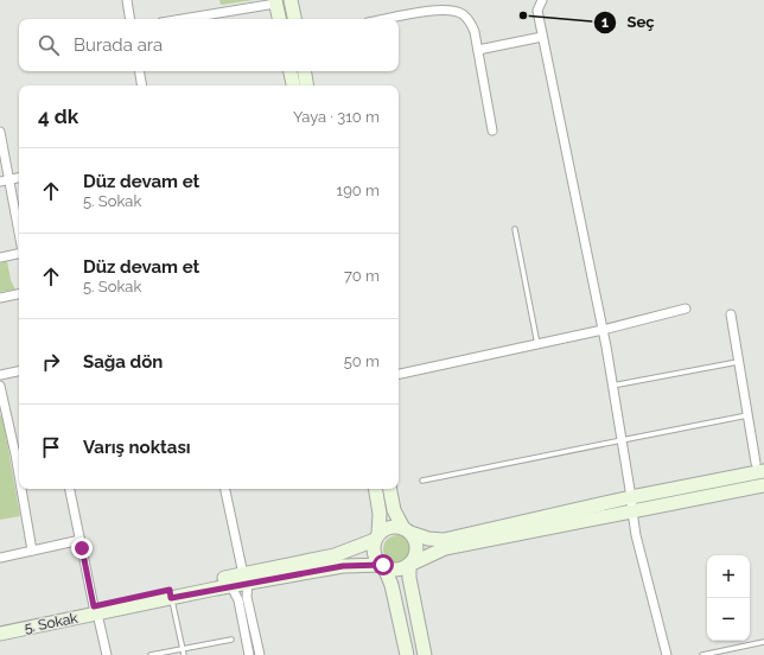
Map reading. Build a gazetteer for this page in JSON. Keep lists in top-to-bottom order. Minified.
{"streets":{"street":["5. Sokak"]},"places":["Seç"],"page":{"search":"Burada ara","heading":["4 dk","Yaya · 310 m"],"list":[["Düz devam et","5. Sokak","190 m"],["Düz devam et","5. Sokak","70 m"],["Sağa dön","50 m"],"Varış noktası"],"map_buttons":["+","−"]}}
